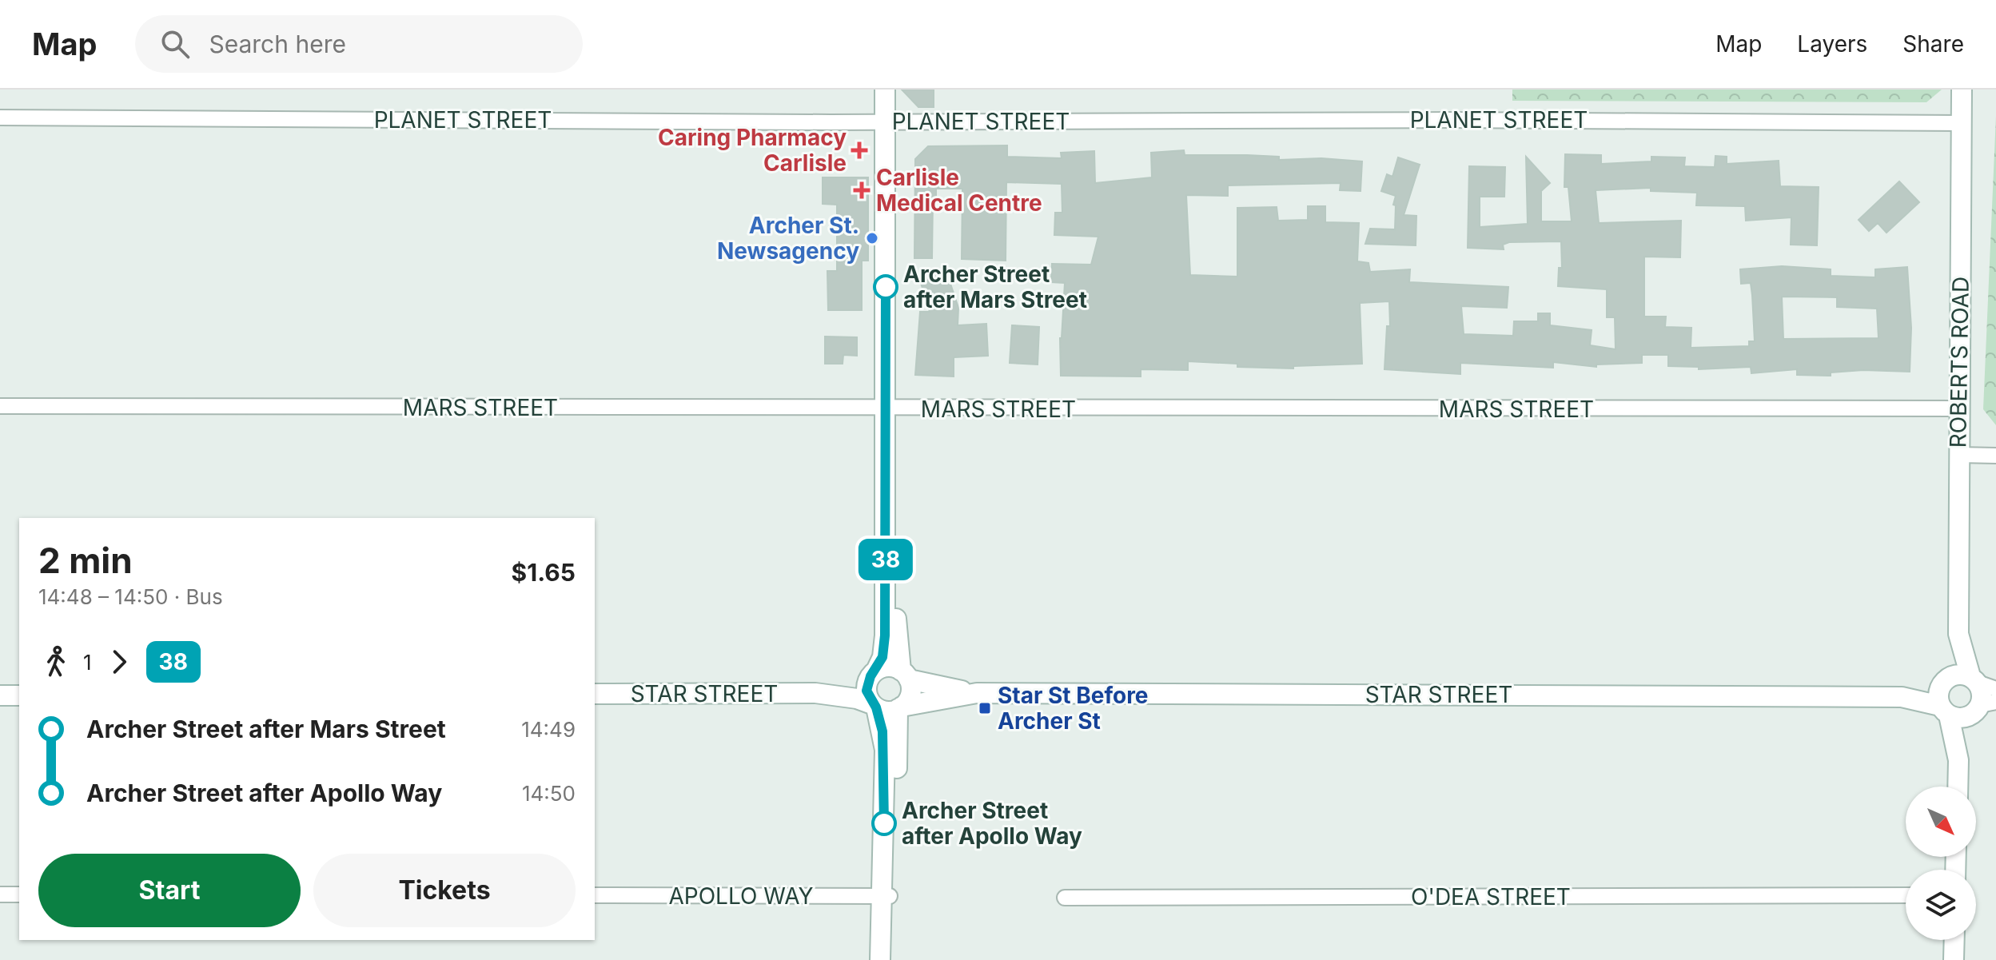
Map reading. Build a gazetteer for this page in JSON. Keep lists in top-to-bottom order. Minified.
{"streets":{"main road":["ROBERTS ROAD","STAR STREET"],"street":["PLANET STREET","MARS STREET","APOLLO WAY","O'DEA STREET"]},"crossings":[["PLANET STREET","ROBERTS ROAD"],["ROBERTS ROAD","MARS STREET"],["ROBERTS ROAD","STAR STREET"]],"places":{"health":["Caring Pharmacy Carlisle","Carlisle Medical Centre"],"other":["Archer St. Newsagency","Archer Street after Mars Street","Archer Street after Apollo Way"],"transit":["Star St Before Archer St"]},"lines":["bus line 38"],"north":"bottom right","page":{"header":"Map","search":"Search here","nav":["Map","Layers","Share"],"on_map":"38","heading":["2 min","14:48 – 14:50 · Bus","$1.65"],"legs":["1","38"],"list":[{"name":"Archer Street after Mars Street","value":"14:49"},{"name":"Archer Street after Apollo Way","value":"14:50"}],"buttons":["Start","Tickets"]}}
